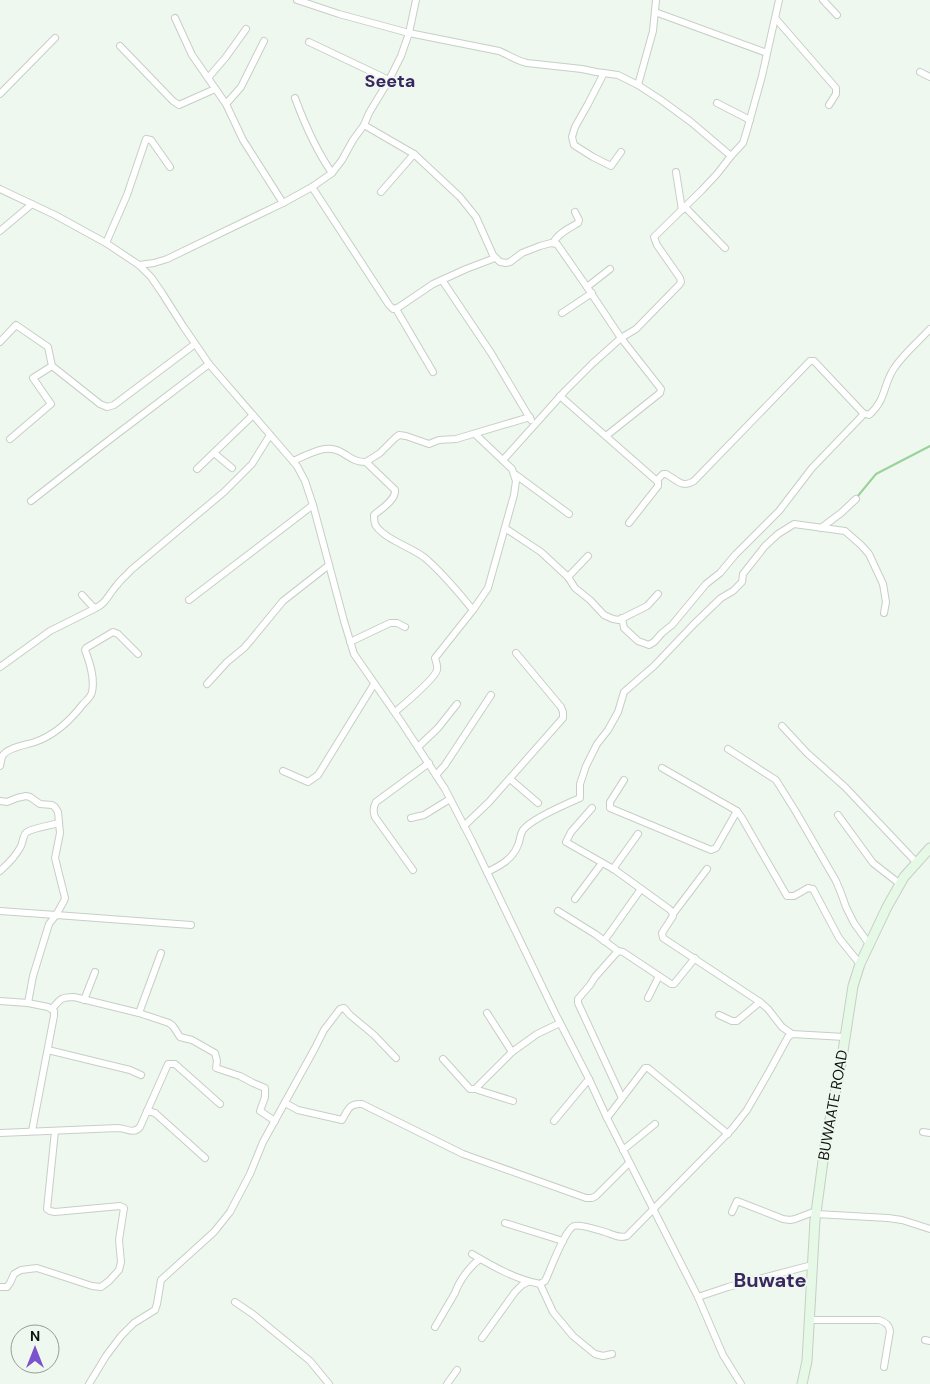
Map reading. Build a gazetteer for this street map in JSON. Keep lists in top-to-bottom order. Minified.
{"streets":{"street":["BUWAATE ROAD"]},"districts":["Seeta","Buwate"],"north":"top"}
